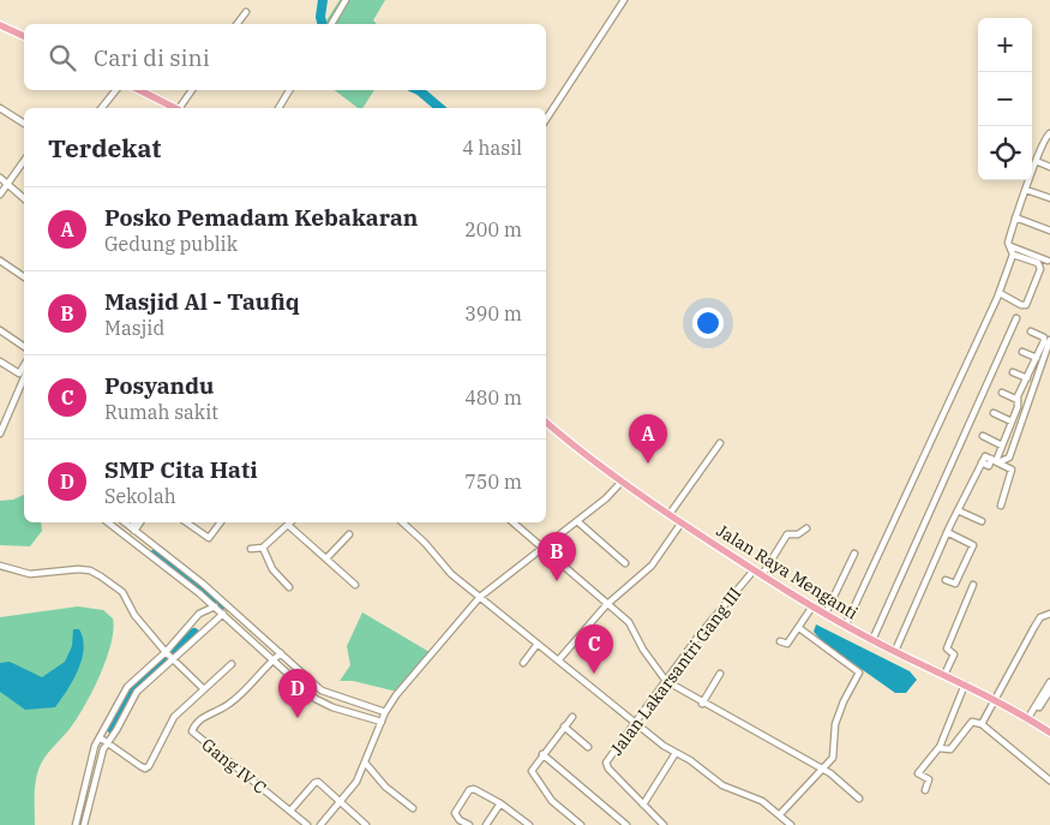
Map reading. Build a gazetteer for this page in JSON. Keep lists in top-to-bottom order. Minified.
{"streets":{"main road":["Jalan Raya Menganti"],"street":["Jalan Lakarsantri Gang III","Gang IV C"]},"crossings":[["Jalan Raya Menganti","Jalan Lakarsantri Gang III"]],"page":{"map_buttons":["+","−"],"search":"Cari di sini","heading":["Terdekat","4 hasil"],"list":[{"mark":"A","name":"Posko Pemadam Kebakaran","note":"Gedung publik","value":"200 m"},{"mark":"B","name":"Masjid Al - Taufiq","note":"Masjid","value":"390 m"},{"mark":"C","name":"Posyandu","note":"Rumah sakit","value":"480 m"},{"mark":"D","name":"SMP Cita Hati","note":"Sekolah","value":"750 m"}],"pins":["A","B","C","D"]}}
